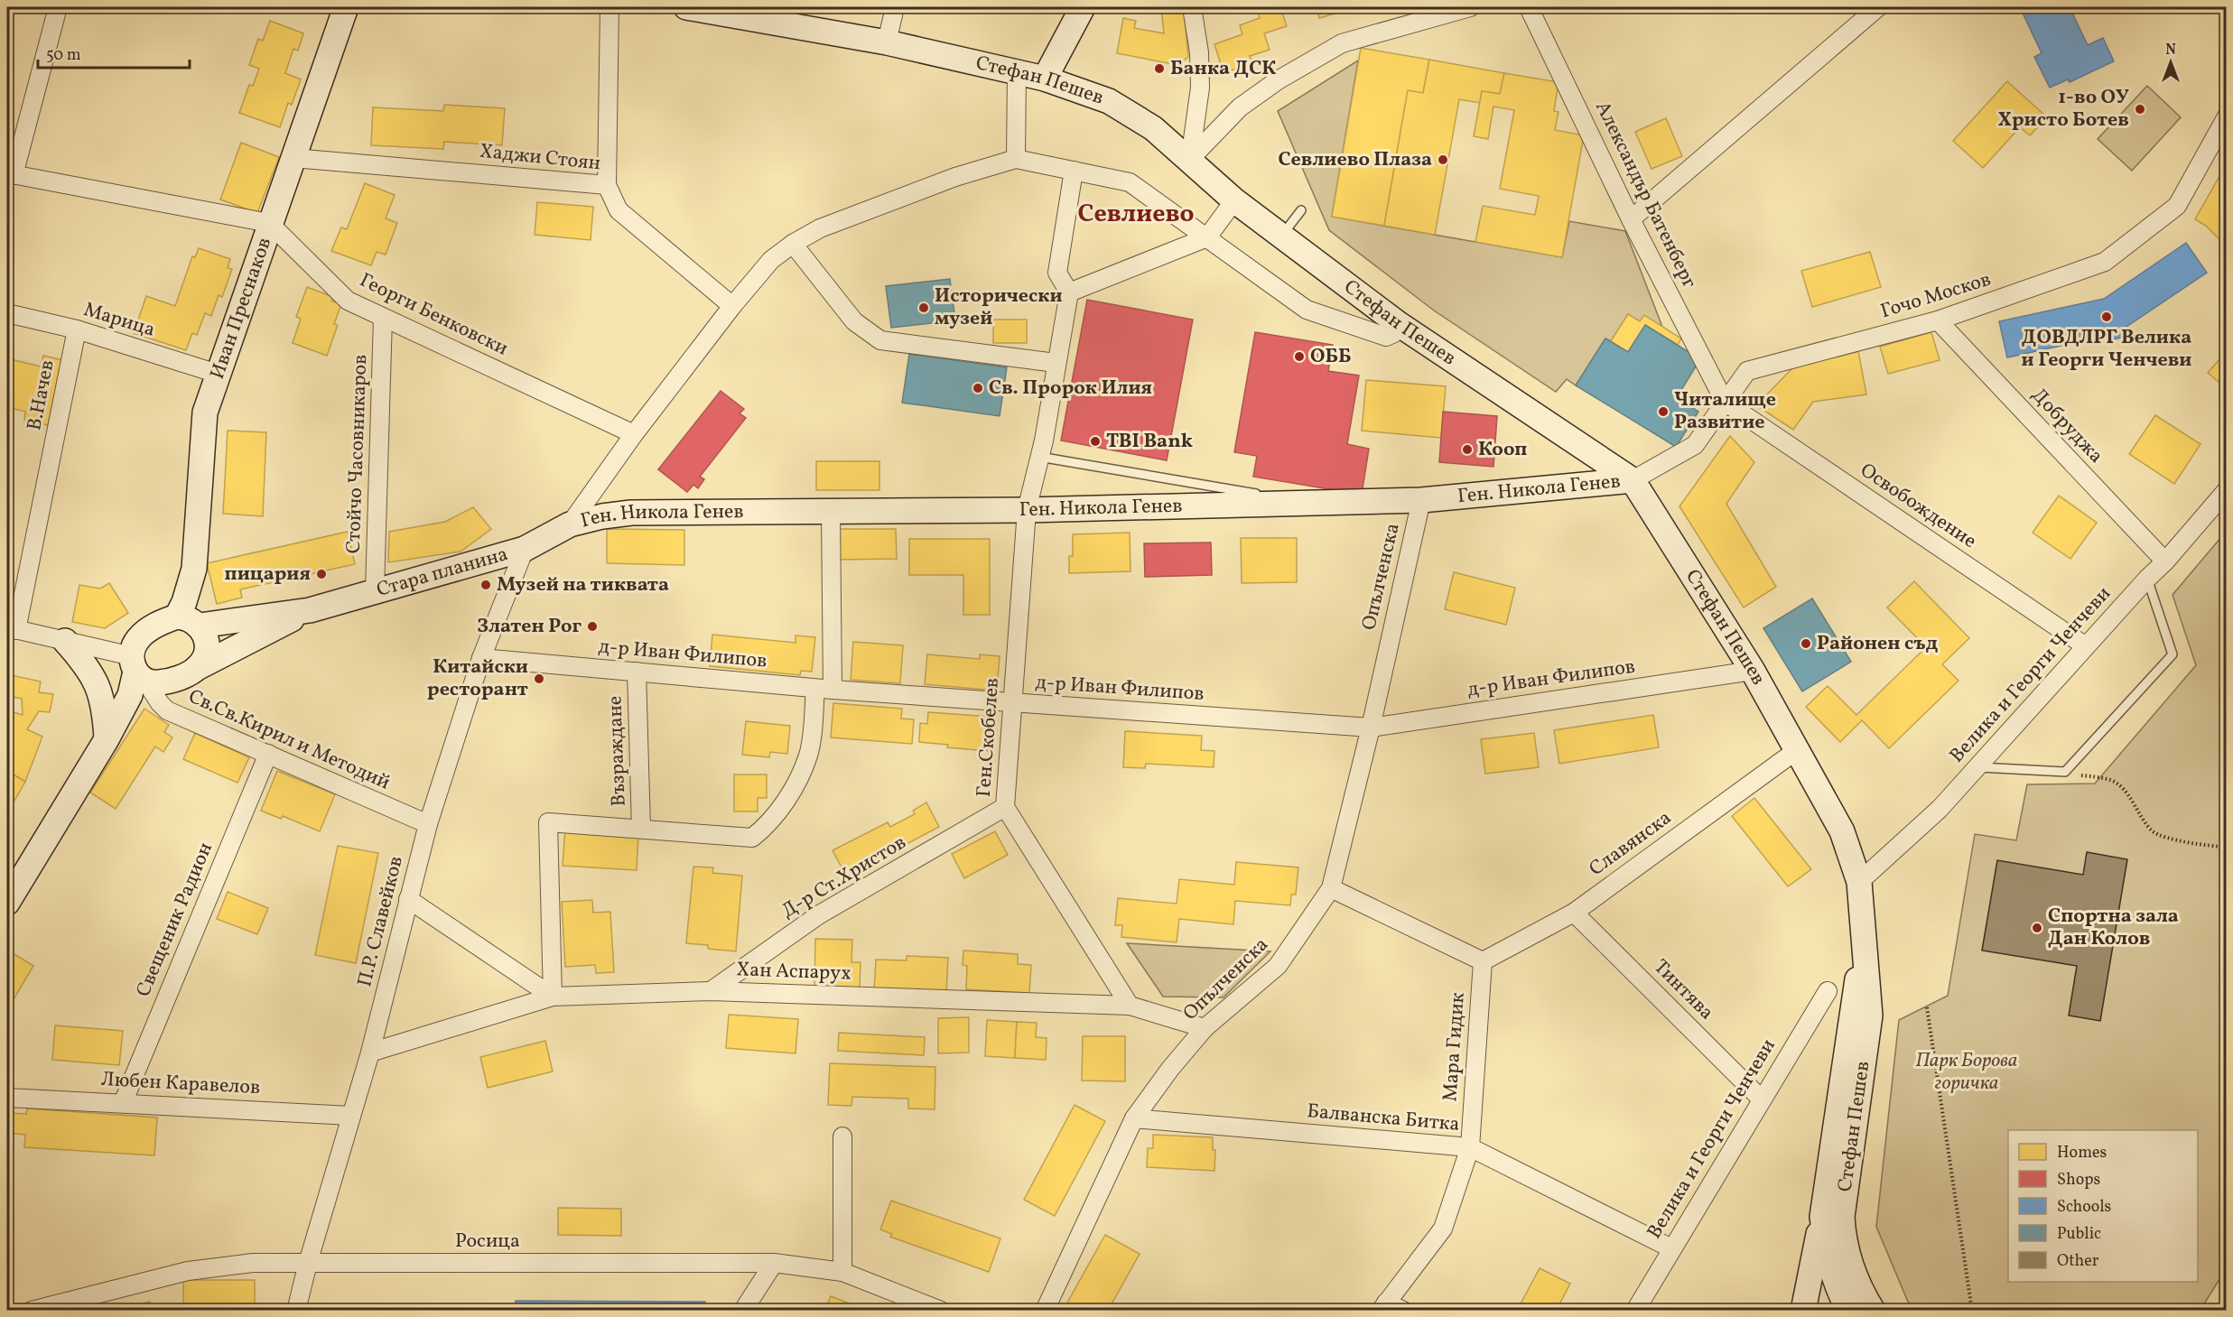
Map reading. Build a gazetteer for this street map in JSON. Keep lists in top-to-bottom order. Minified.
{"streets":{"street":["Стефан Пешев","Хаджи Стоян","Александър Батенберг","Гочо Москов","Иван Преснаков","Георги Бенковски","Марица","В.Начев","Добруджа","Стойчо Часовникаров","Ген. Никола Генев","Освобождение","Стара планина","Опълченска","д-р Иван Филипов","Велика и Георги Ченчеви","Ген.Скобелев","Св.Св.Кирил и Методий","Възраждане","Славянска","Д-р Ст.Христов","Свещеник Радион","П.Р. Славейков","Хан Аспарух","Тинтява","Мара Гидик","Любен Каравелов","Балванска Битка","Росица"]},"crossings":[["Стефан Пешев","Гочо Москов"],["Стефан Пешев","Ген. Никола Генев"],["Стефан Пешев","д-р Иван Филипов"],["Стефан Пешев","Велика и Георги Ченчеви"],["Стефан Пешев","Славянска"],["Хаджи Стоян","Иван Преснаков"],["Александър Батенберг","Гочо Москов"],["Александър Батенберг","Освобождение"],["Гочо Москов","Добруджа"],["Гочо Москов","Ген. Никола Генев"],["Гочо Москов","Освобождение"],["Иван Преснаков","Георги Бенковски"],["Иван Преснаков","Марица"],["Иван Преснаков","Стара планина"],["Иван Преснаков","Св.Св.Кирил и Методий"],["Георги Бенковски","Стойчо Часовникаров"],["Марица","В.Начев"],["Добруджа","Велика и Георги Ченчеви"],["Стойчо Часовникаров","Стара планина"],["Ген. Никола Генев","Стара планина"],["Ген. Никола Генев","Опълченска"],["Ген. Никола Генев","Ген.Скобелев"],["Освобождение","Велика и Георги Ченчеви"],["Стара планина","Св.Св.Кирил и Методий"],["Стара планина","П.Р. Славейков"],["Опълченска","д-р Иван Филипов"],["Опълченска","Хан Аспарух"],["Опълченска","Балванска Битка"],["д-р Иван Филипов","Ген.Скобелев"],["д-р Иван Филипов","Възраждане"],["д-р Иван Филипов","П.Р. Славейков"],["Велика и Георги Ченчеви","Тинтява"],["Велика и Георги Ченчеви","Балванска Битка"],["Ген.Скобелев","Д-р Ст.Христов"],["Ген.Скобелев","Хан Аспарух"],["Св.Св.Кирил и Методий","Свещеник Радион"],["Св.Св.Кирил и Методий","П.Р. Славейков"],["Славянска","Тинтява"],["Славянска","Мара Гидик"],["Д-р Ст.Христов","Хан Аспарух"],["Свещеник Радион","Любен Каравелов"],["П.Р. Славейков","Хан Аспарух"],["П.Р. Славейков","Любен Каравелов"],["П.Р. Славейков","Росица"],["Мара Гидик","Балванска Битка"]],"districts":["Севлиево"],"parks":["Парк Борова горичка"],"places":["Банка ДСК","1-во ОУ Христо Ботев","Севлиево Плаза","Исторически музей","ДОВДЛРГ Велика и Георги Ченчеви","ОББ","Св. Пророк Илия","Читалище Развитие","TBI Bank","Кооп","пицария","Музей на тиквата","Златен Рог","Районен съд","Китайски ресторант","Спортна зала Дан Колов"],"legend":["Homes","Shops","Schools","Public","Other"],"scale_bar":"50 m","north":"top"}
